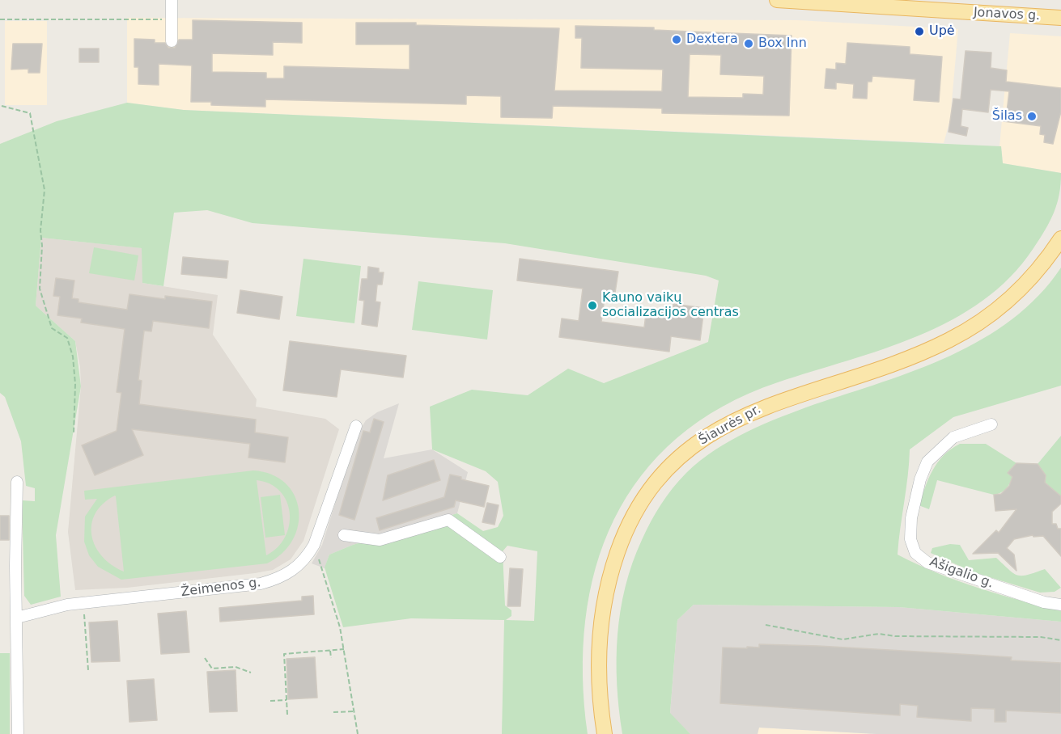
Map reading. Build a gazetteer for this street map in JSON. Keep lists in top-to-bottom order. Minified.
{"streets":{"main road":["Jonavos g.","Šiaurės pr."],"street":["Ašigalio g.","Žeimenos g."]},"places":["Upė","Dextera","Box Inn","Šilas","Kauno vaikų socializacijos centras"]}
